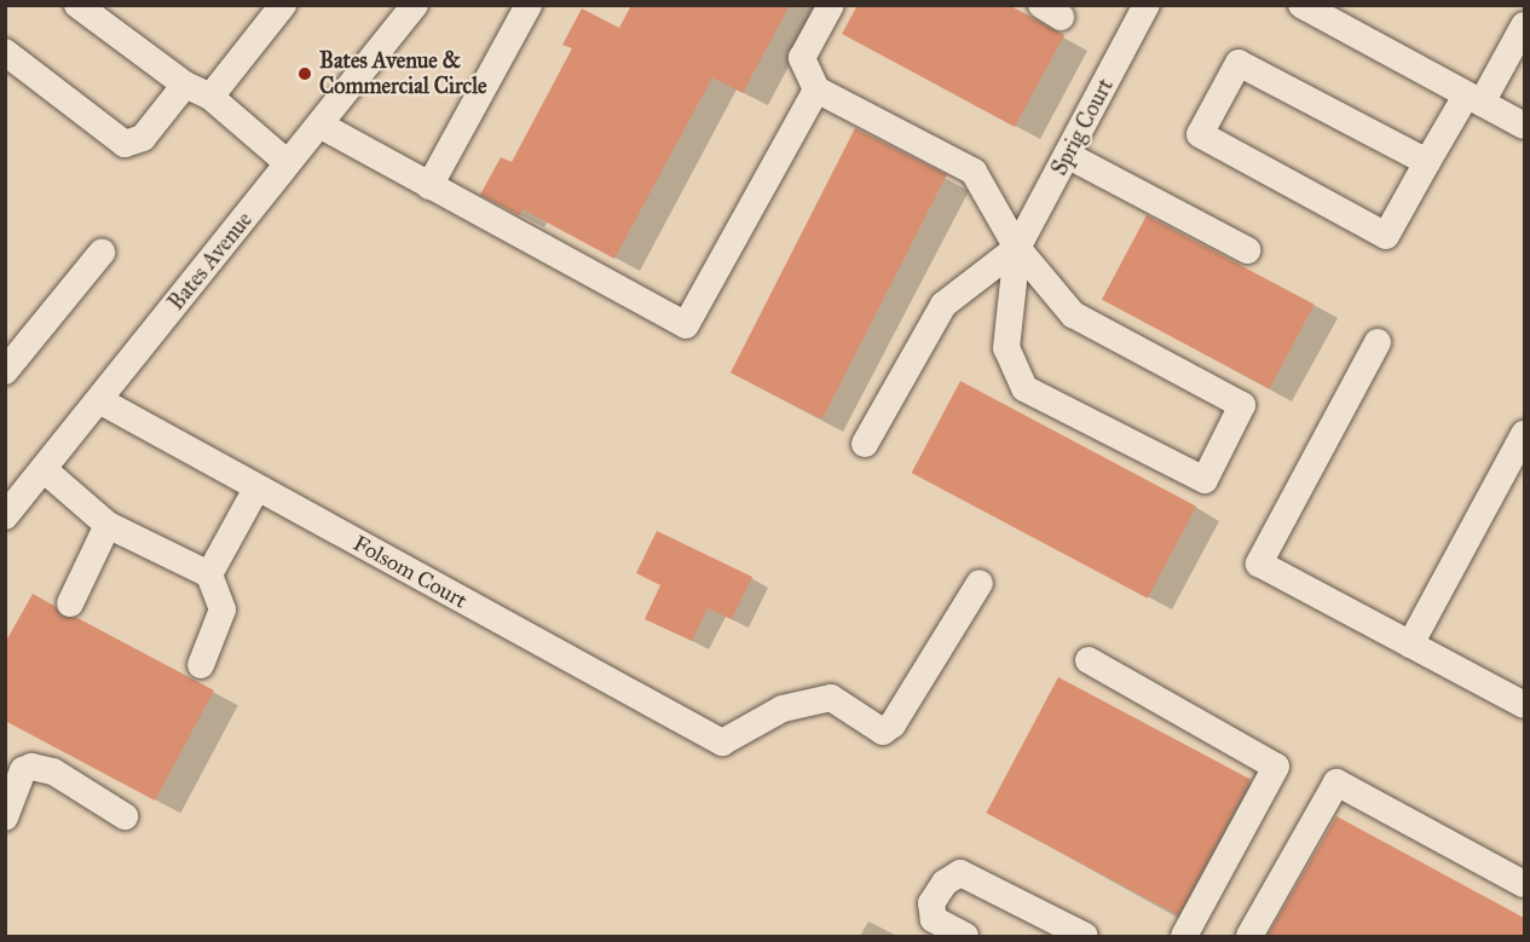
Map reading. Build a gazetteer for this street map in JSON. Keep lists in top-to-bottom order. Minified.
{"streets":{"street":["Sprig Court","Bates Avenue","Folsom Court"]},"crossings":[["Bates Avenue","Folsom Court"]],"places":["Bates Avenue & Commercial Circle"]}
